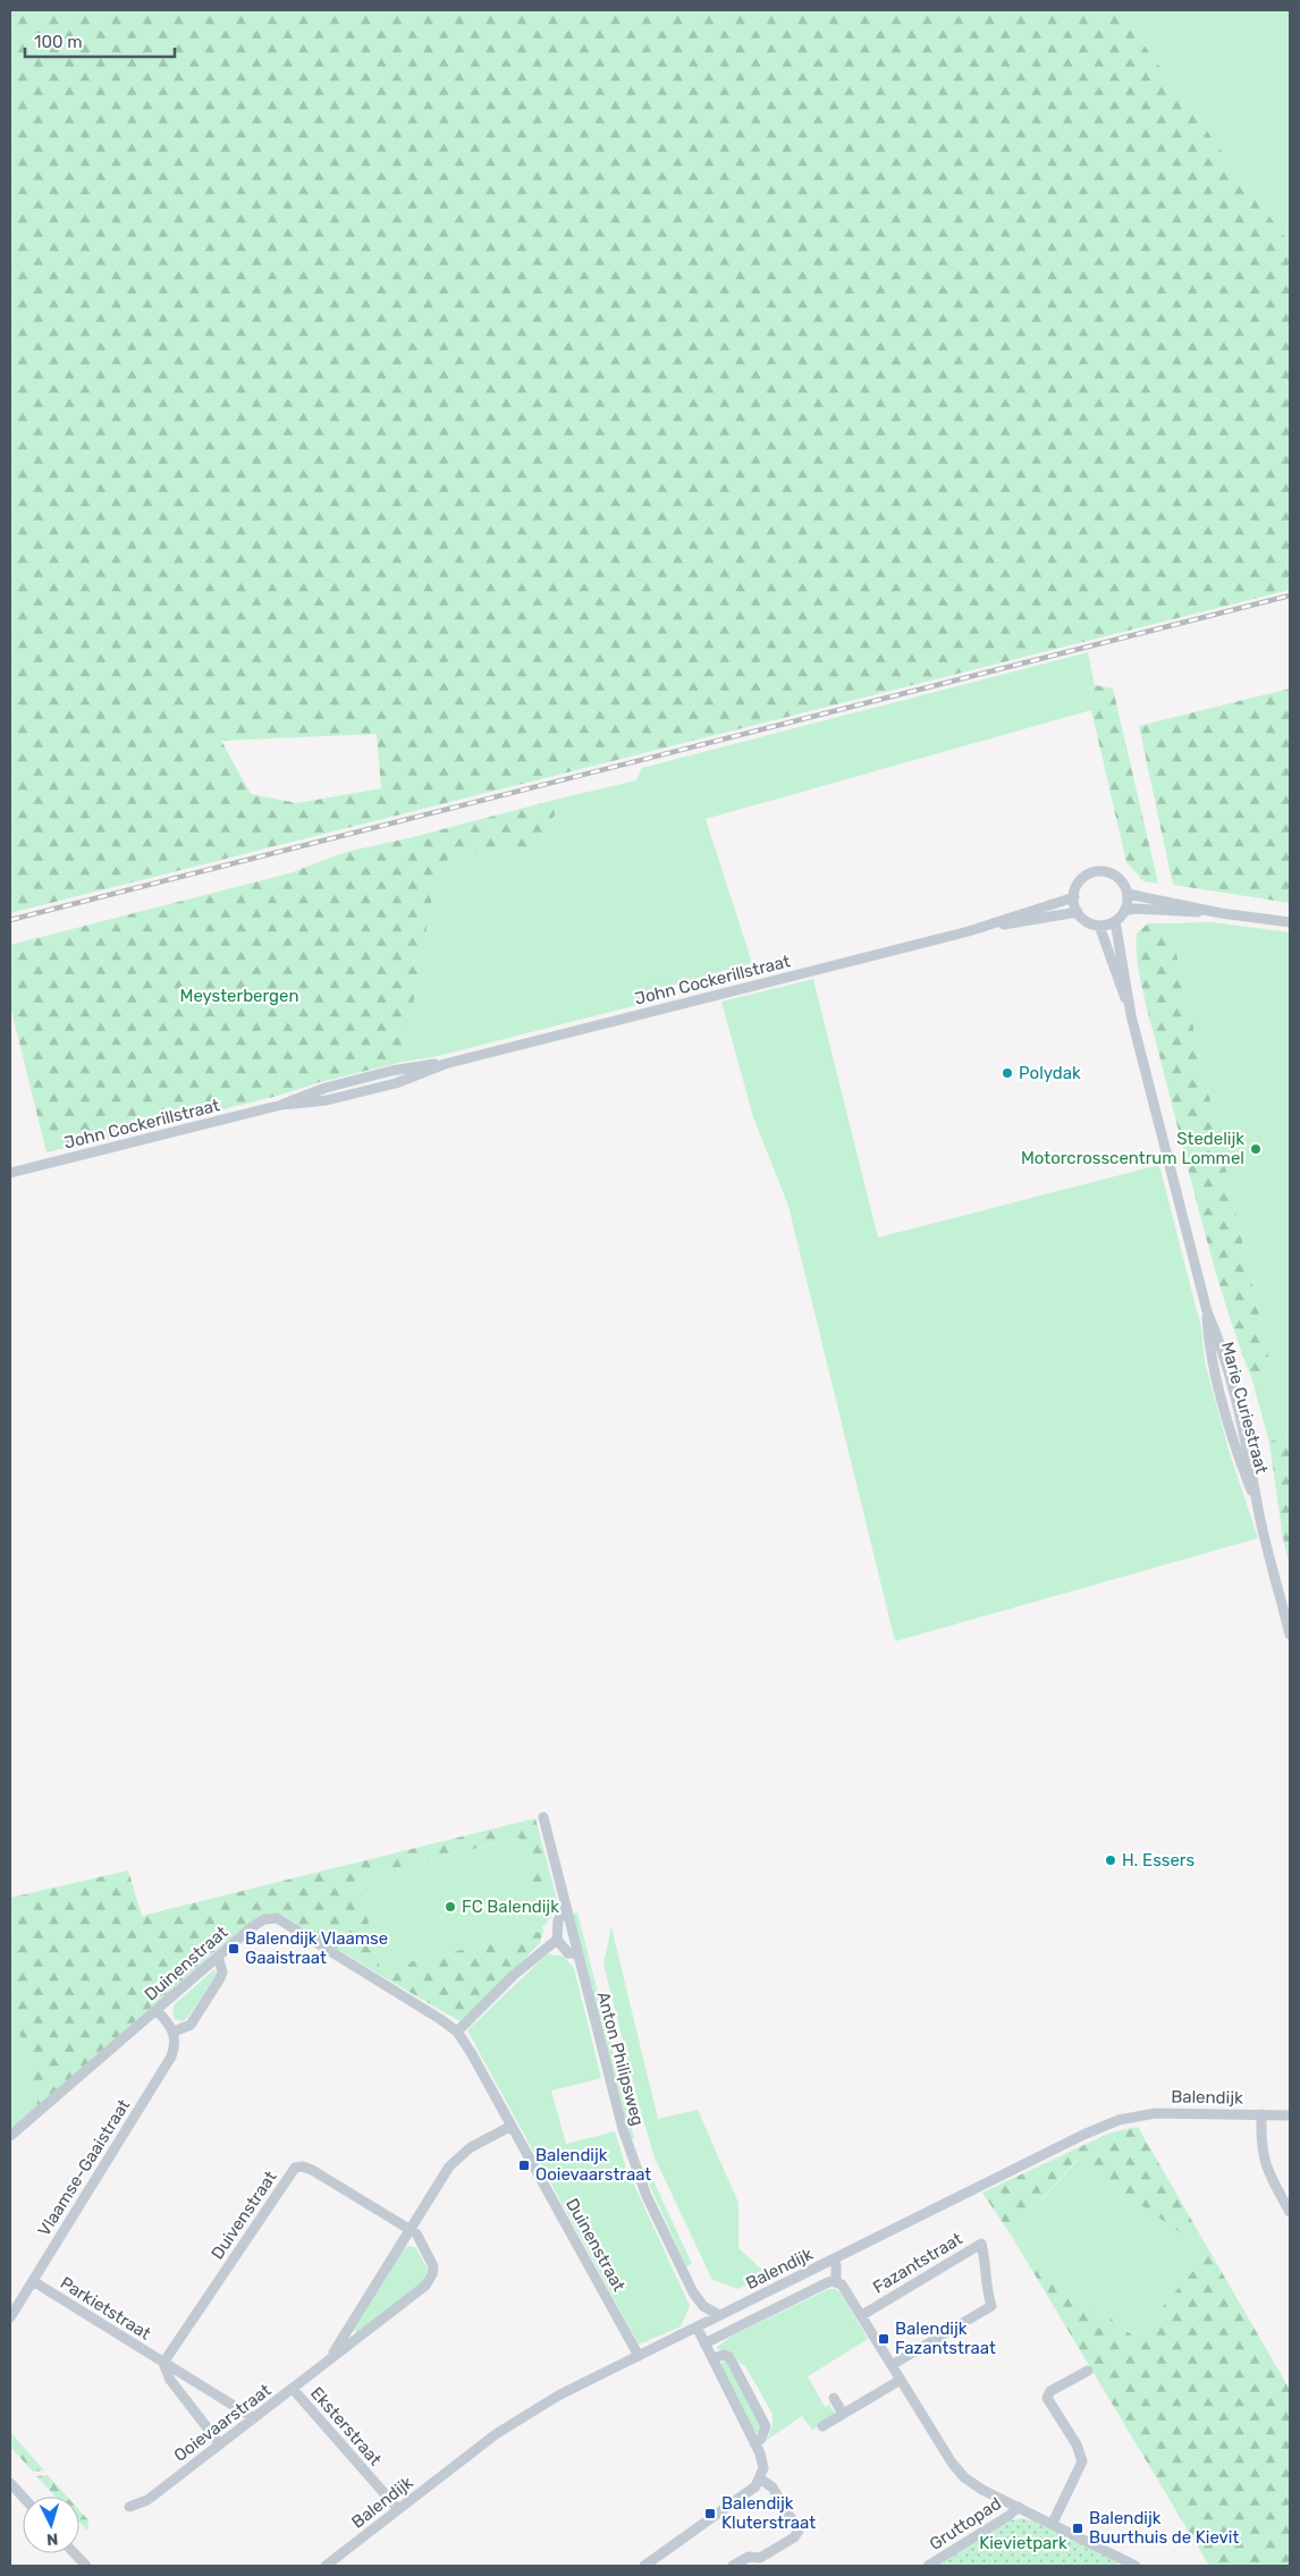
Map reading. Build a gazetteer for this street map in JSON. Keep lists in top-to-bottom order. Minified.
{"streets":{"street":["John Cockerillstraat","Marie Curiestraat","Duinenstraat","Anton Philipsweg","Balendijk","Vlaamse-Gaaistraat","Duivenstraat","Fazantstraat","Parkietstraat","Ooievaarstraat","Eksterstraat","Gruttopad"]},"crossings":[["Duinenstraat","Balendijk"],["Duinenstraat","Ooievaarstraat"],["Anton Philipsweg","Balendijk"],["Balendijk","Eksterstraat"],["Vlaamse-Gaaistraat","Parkietstraat"],["Duivenstraat","Parkietstraat"],["Duivenstraat","Ooievaarstraat"],["Parkietstraat","Ooievaarstraat"],["Ooievaarstraat","Eksterstraat"]],"parks":["Meysterbergen","Kievietpark"],"places":{"other":["Polydak","Stedelijk Motorcrosscentrum Lommel","H. Essers","FC Balendijk"],"transit":["Balendijk Vlaamse Gaaistraat","Balendijk Ooievaarstraat","Balendijk Fazantstraat","Balendijk Kluterstraat","Balendijk Buurthuis de Kievit"]},"scale_bar":"100 m","north":"bottom"}
